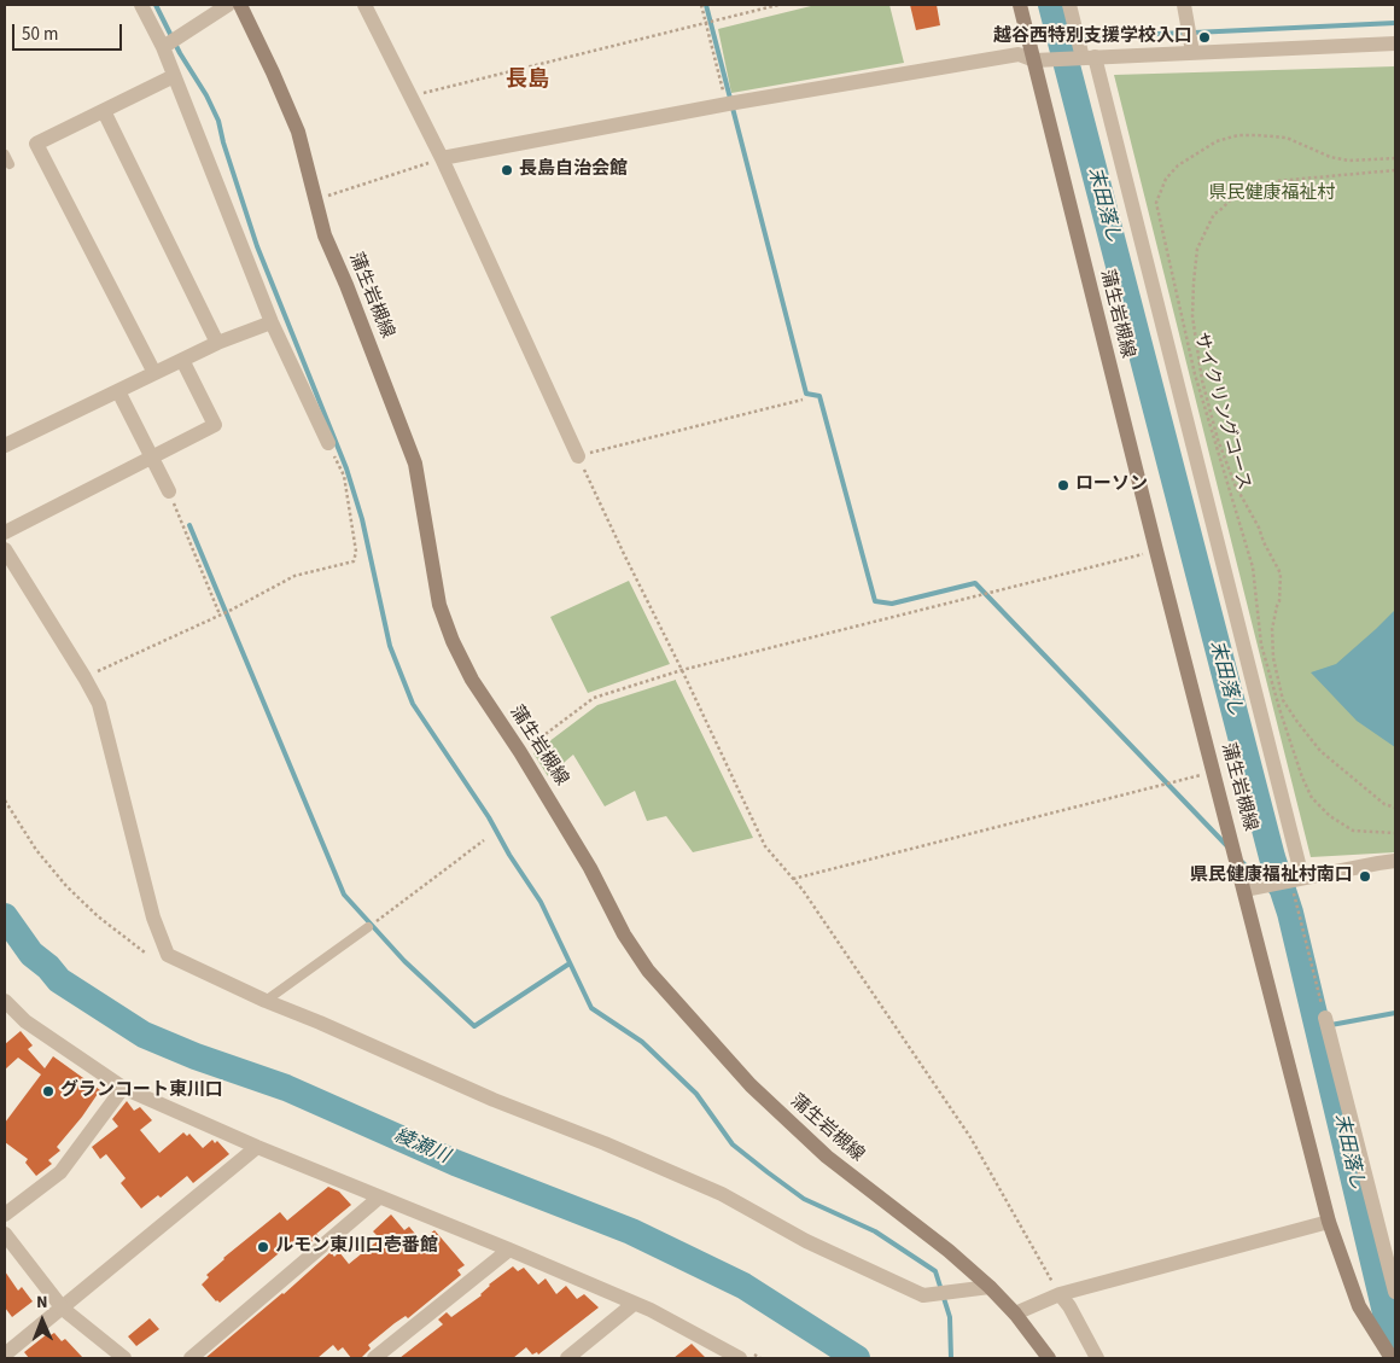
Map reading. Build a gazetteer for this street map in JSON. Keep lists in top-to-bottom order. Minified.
{"streets":{"main road":["蒲生岩槻線"],"path":["サイクリングコース"]},"districts":["長島"],"water":["末田落し","綾瀬川"],"parks":["県民健康福祉村"],"places":["越谷西特別支援学校入口","長島自治会館","ローソン","県民健康福祉村南口","グランコート東川口","ルモン東川口壱番館"],"scale_bar":"50 m","north":"top"}
